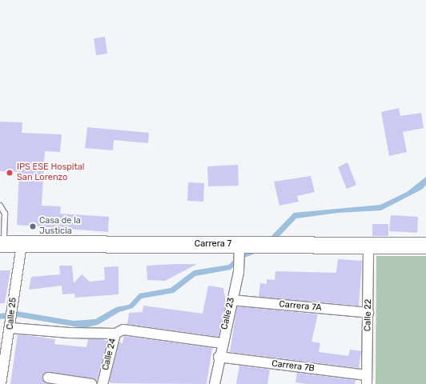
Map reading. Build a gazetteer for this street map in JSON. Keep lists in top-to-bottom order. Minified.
{"streets":{"main road":["Carrera 7"],"street":["Carrera 7A","Calle 25","Calle 23","Calle 22","Calle 24","Carrera 7B"]},"crossings":[["Carrera 7","Calle 25"],["Carrera 7","Calle 23"],["Carrera 7","Calle 22"],["Carrera 7A","Calle 23"],["Carrera 7A","Calle 22"],["Calle 23","Carrera 7B"],["Calle 22","Carrera 7B"]],"places":["IPS ESE Hospital San Lorenzo","Casa de la Justicia"]}
